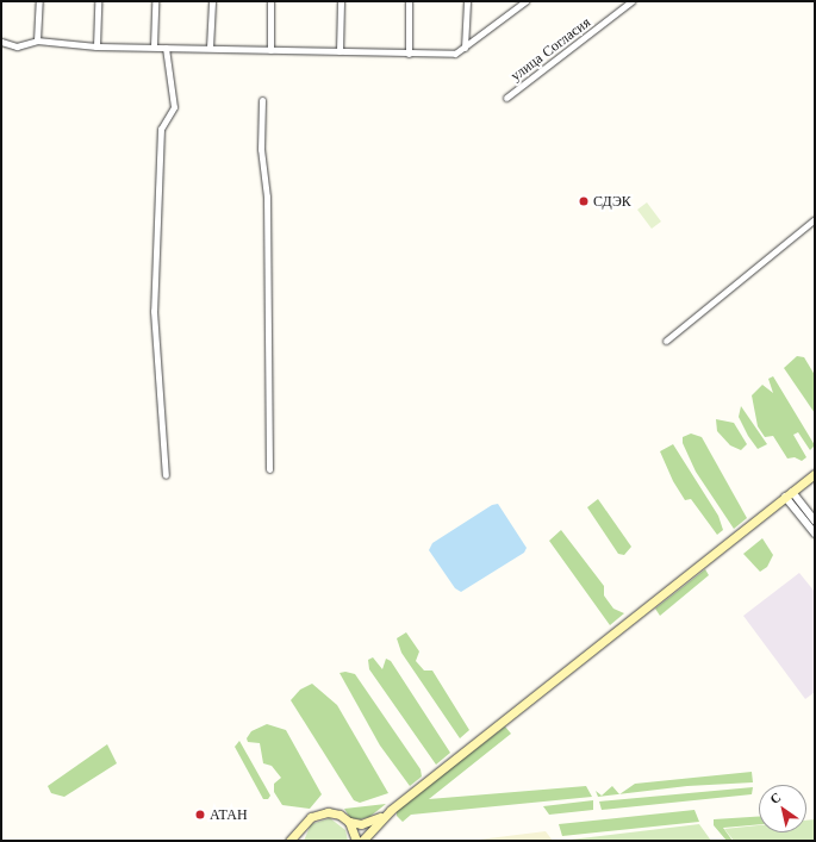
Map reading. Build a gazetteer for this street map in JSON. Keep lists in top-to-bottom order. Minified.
{"streets":{"street":["улица Согласия"]},"places":["СДЭК","АТАН"],"north":"top left"}
